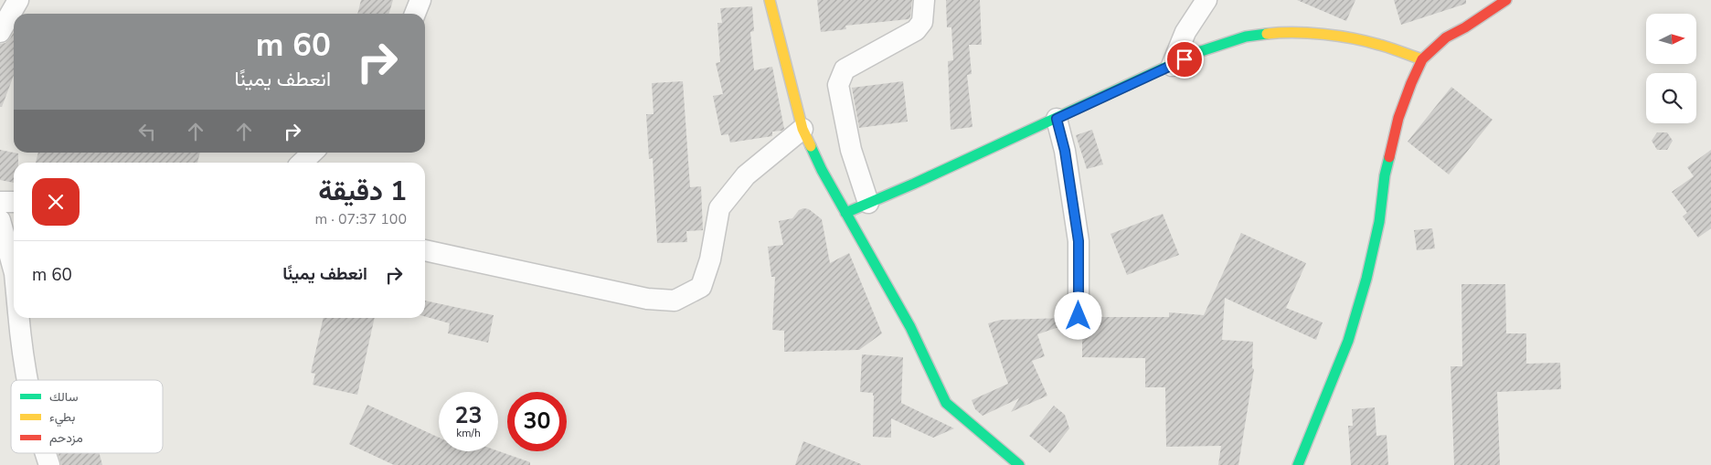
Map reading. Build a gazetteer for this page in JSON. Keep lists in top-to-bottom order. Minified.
{"legend":["سالك","بطيء","مزدحم"],"north":"right","page":{"turn":["60 m","انعطف يمينًا"],"heading":["1 دقيقة","100 m · 07:37"],"list":[{"name":"انعطف يمينًا","value":"60 m"}],"speed":"23 km/h","limit":"30"}}
